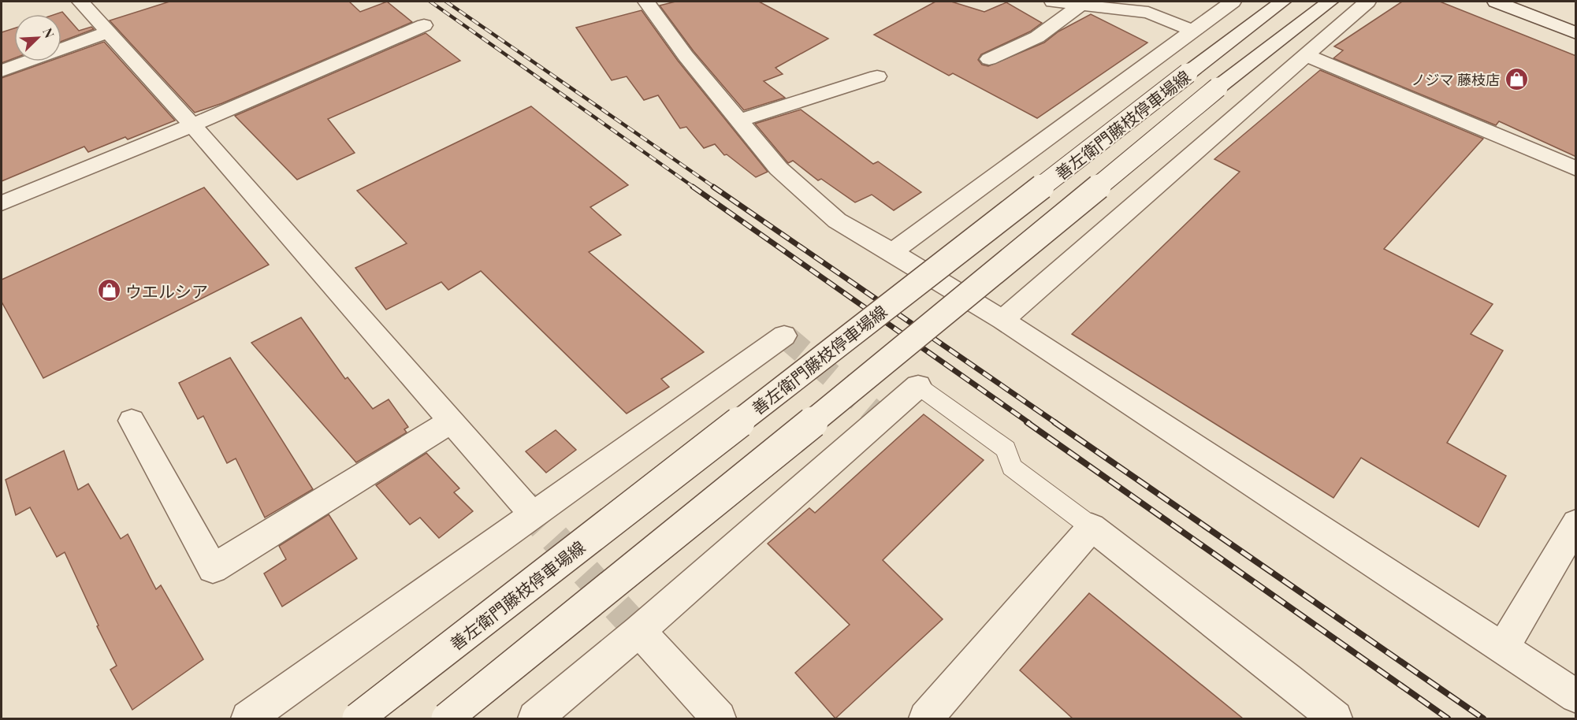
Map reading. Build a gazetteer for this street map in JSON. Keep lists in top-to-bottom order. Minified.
{"streets":{"street":["善左衛門藤枝停車場線"]},"places":{"shop":["ノジマ 藤枝店","ウエルシア"]},"north":"top right"}
